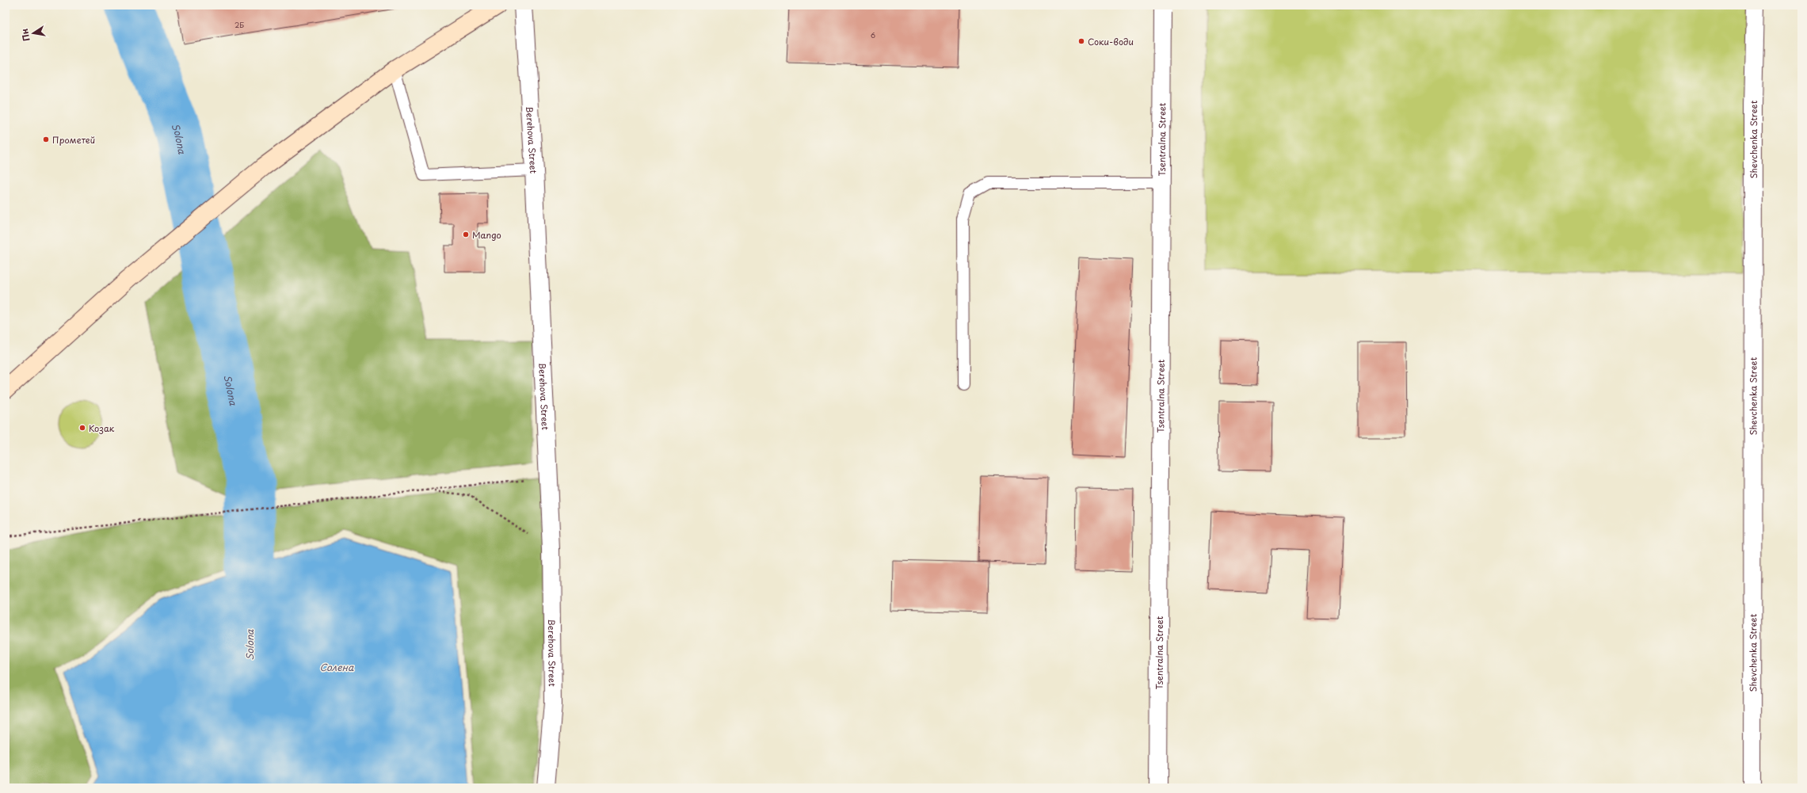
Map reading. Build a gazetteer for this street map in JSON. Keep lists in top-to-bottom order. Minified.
{"streets":{"street":["Shevchenka Street","Berehova Street","Tsentralna Street"]},"water":["Solona","Солена"],"places":["Соки-води","Прометей","Mango","Козак"],"house_numbers":["2Б","6"],"north":"left"}
